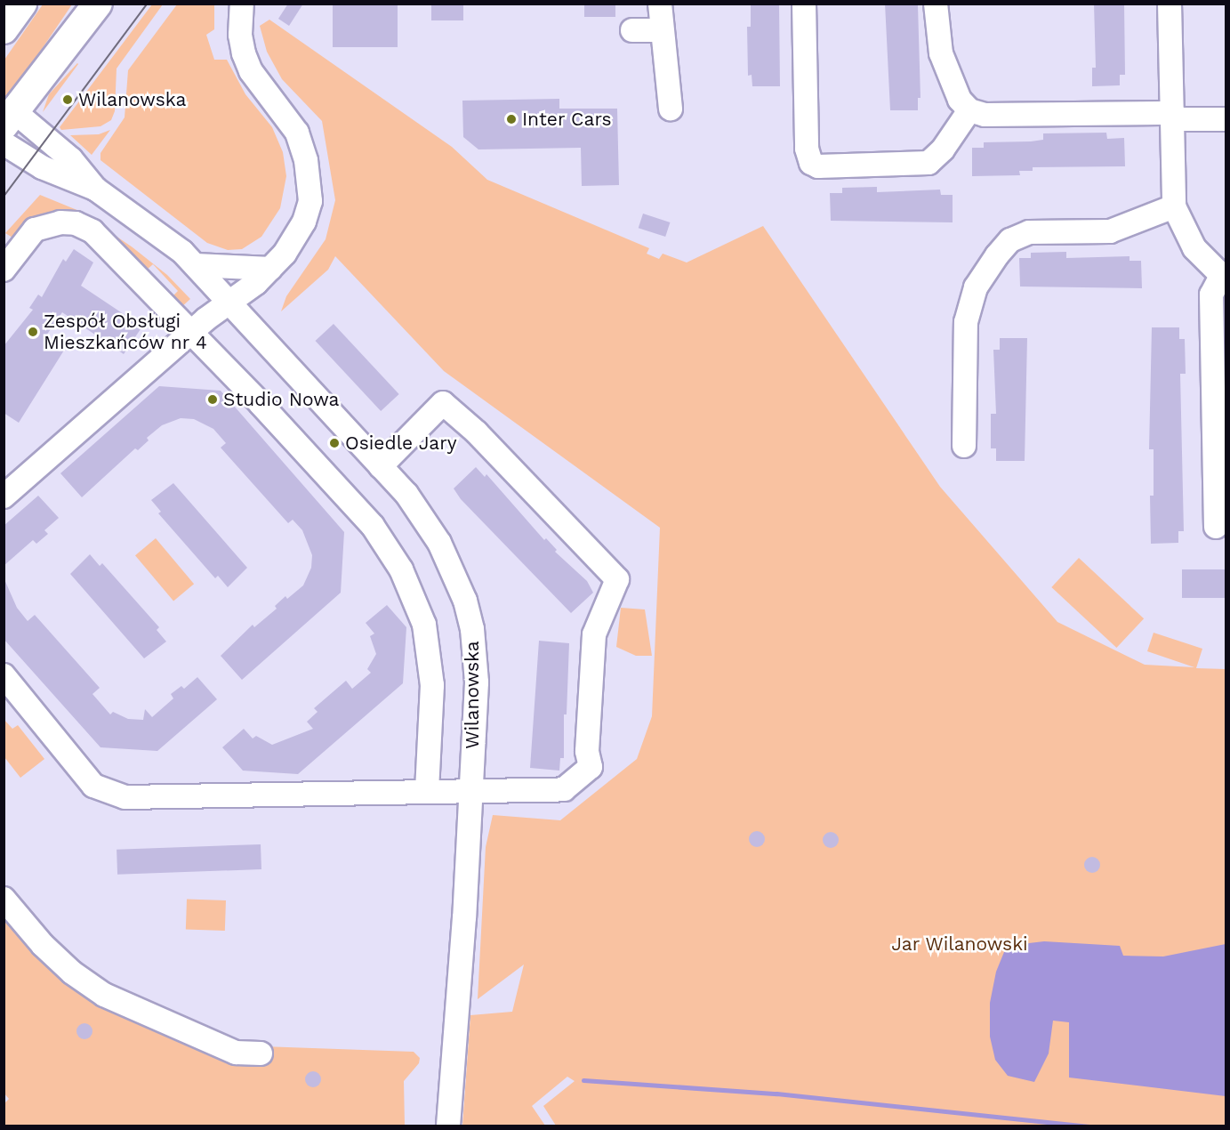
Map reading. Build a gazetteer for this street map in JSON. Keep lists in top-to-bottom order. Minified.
{"streets":{"street":["Wilanowska"]},"parks":["Jar Wilanowski"],"places":["Wilanowska","Inter Cars","Zespół Obsługi Mieszkańców nr 4","Studio Nowa","Osiedle Jary"]}
